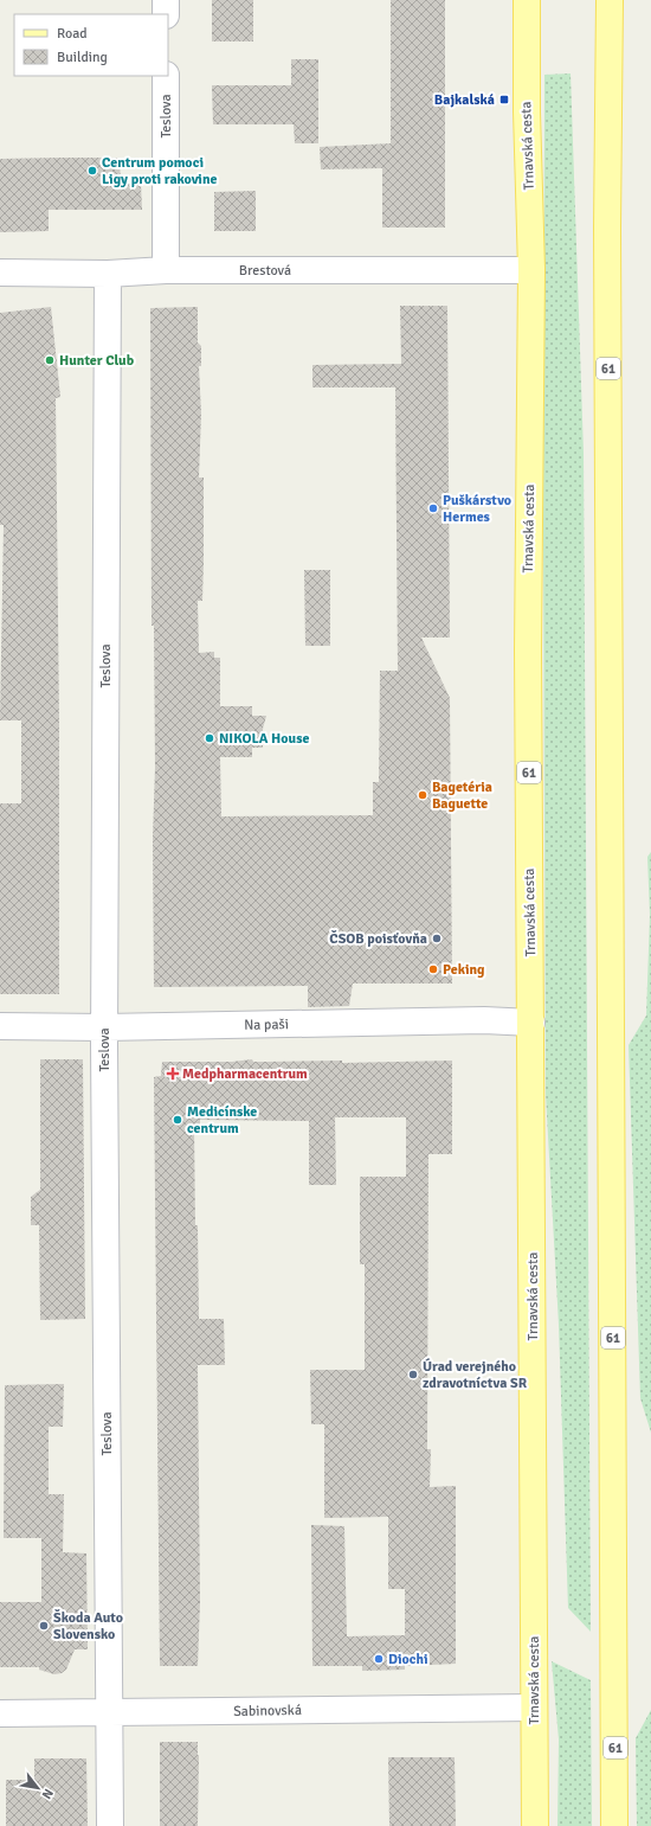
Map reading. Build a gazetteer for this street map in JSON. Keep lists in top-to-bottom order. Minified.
{"streets":{"main road":["Trnavská cesta","61"],"street":["Teslova","Brestová","Na paši","Sabinovská"]},"crossings":[["Teslova","Brestová"],["Teslova","Na paši"],["Teslova","Sabinovská"],["Trnavská cesta","Brestová"],["Trnavská cesta","Na paši"],["Trnavská cesta","Sabinovská"]],"places":{"transit":["Bajkalská"],"other":["Centrum pomoci Ligy proti rakovine","Hunter Club","Puškárstvo Hermes","NIKOLA House","Bagetéria Baguette","ČSOB poisťovňa","Peking","Medicínske centrum","Úrad verejného zdravotníctva SR","Škoda Auto Slovensko","Diochi"],"health":["Medpharmacentrum"]},"legend":["Road","Building"],"north":"bottom right"}
